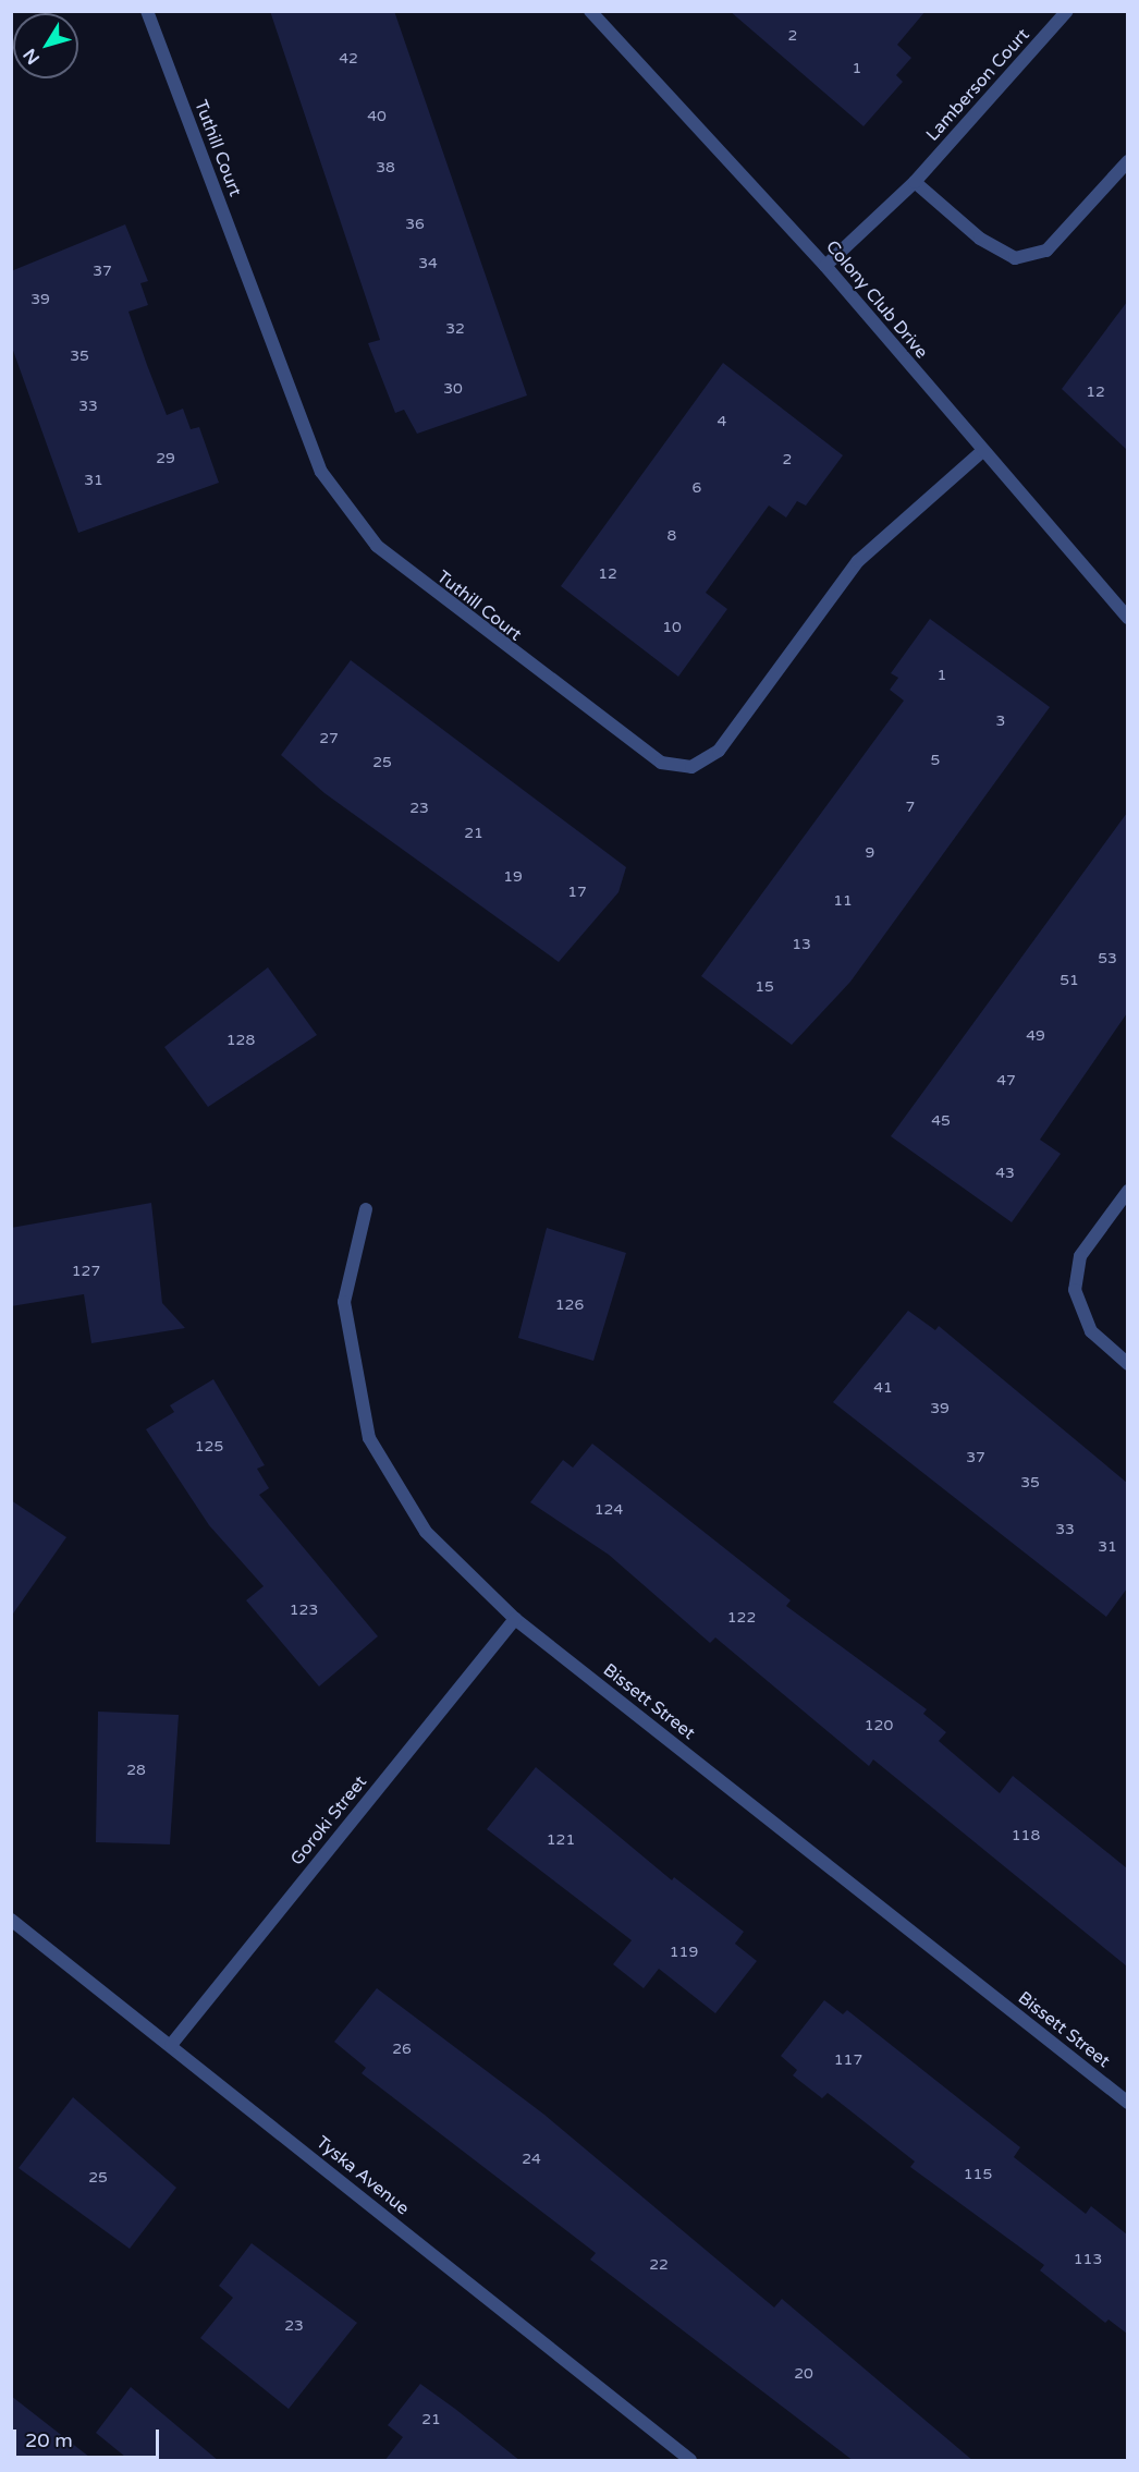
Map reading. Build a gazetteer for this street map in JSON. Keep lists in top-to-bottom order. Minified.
{"streets":{"street":["Lamberson Court","Tuthill Court","Colony Club Drive","Bissett Street","Goroki Street","Tyska Avenue"]},"crossings":[["Lamberson Court","Colony Club Drive"],["Tuthill Court","Colony Club Drive"],["Bissett Street","Goroki Street"],["Goroki Street","Tyska Avenue"]],"house_numbers":["2","42","1","40","38","36","34","37","39","32","35","30","12","33","4","29","2","31","6","8","12","10","1","3","27","5","25","7","23","21","9","19","17","11","13","53","51","15","49","128","47","45","43","127","126","41","39","125","37","35","124","33","31","123","122","120","28","118","121","119","26","117","24","115","25","113","22","23","20","21"],"scale_bar":"20 m","north":"bottom left"}
